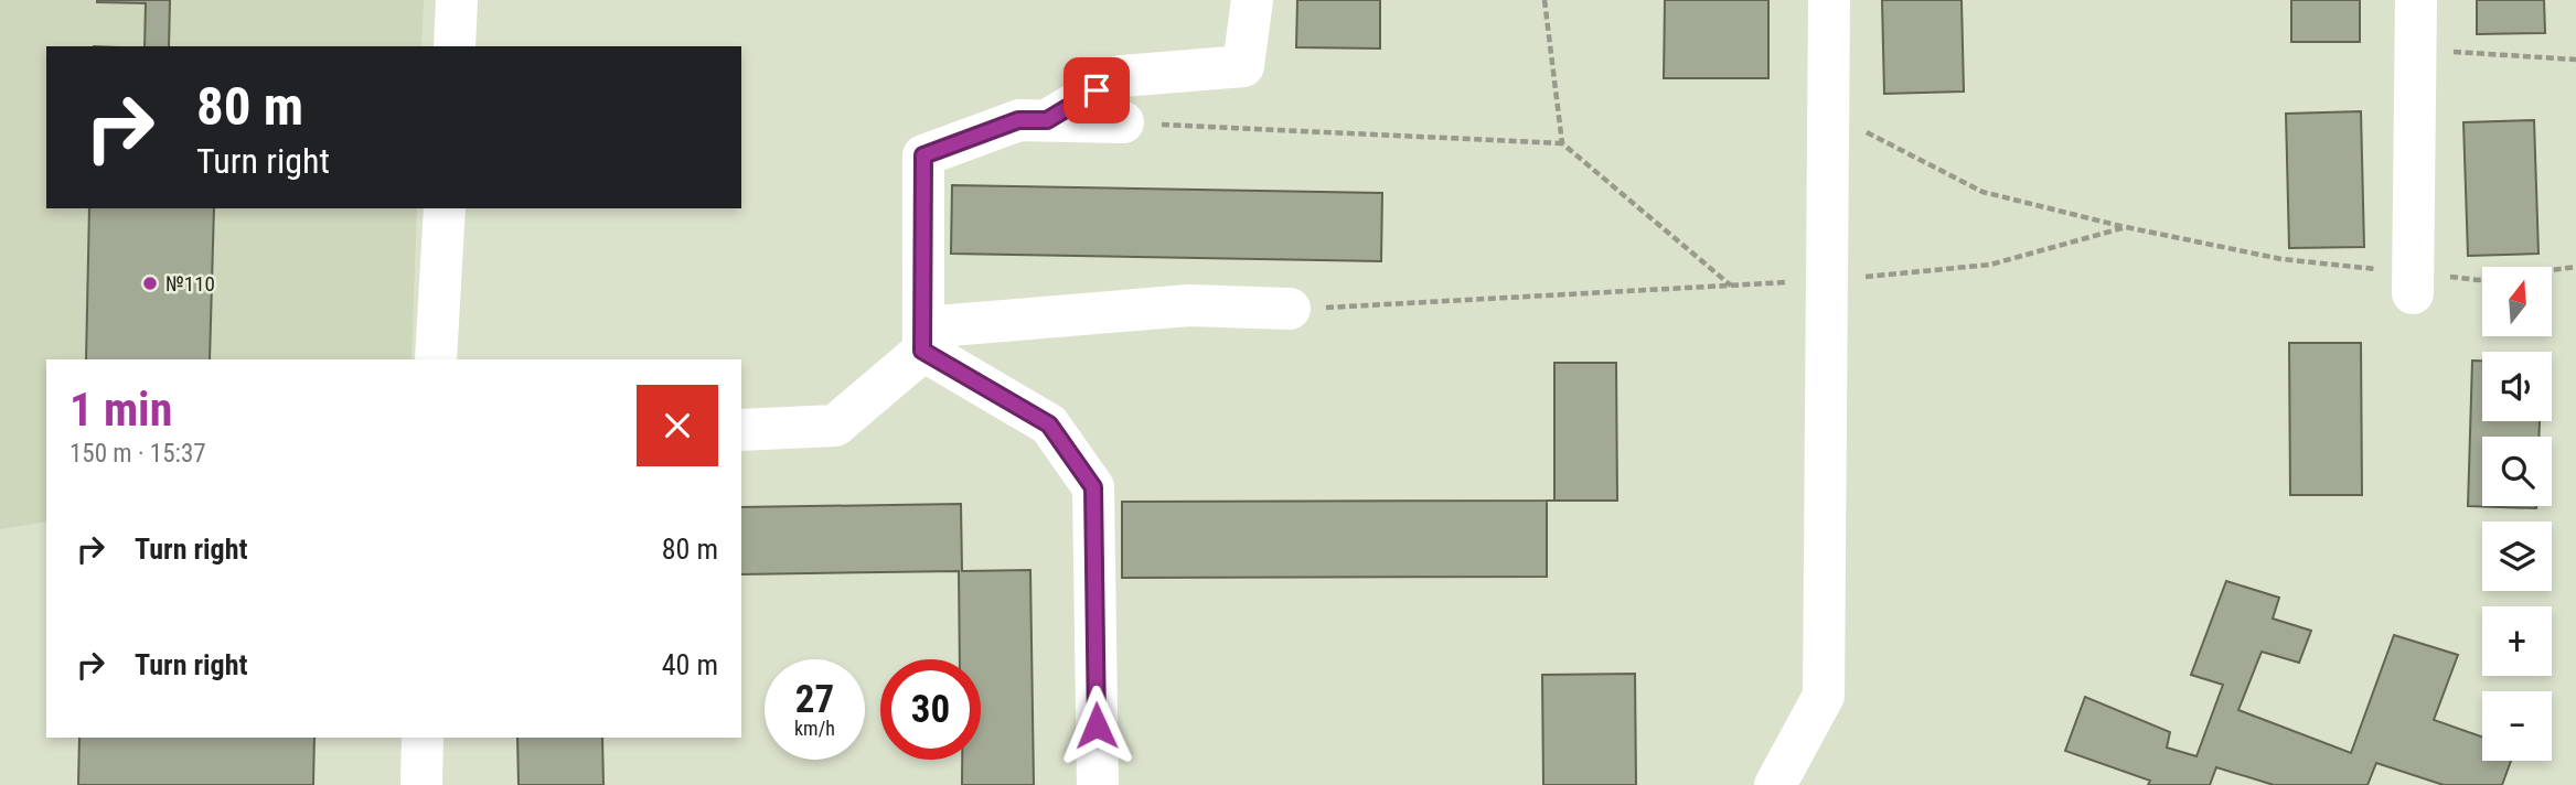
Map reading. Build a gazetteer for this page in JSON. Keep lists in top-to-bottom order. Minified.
{"places":["№110"],"north":"top","page":{"turn":["80 m","Turn right"],"map_buttons":["+","−"],"heading":["1 min","150 m · 15:37"],"list":[{"name":"Turn right","value":"80 m"},{"name":"Turn right","value":"40 m"}],"speed":"27 km/h","limit":"30"}}
